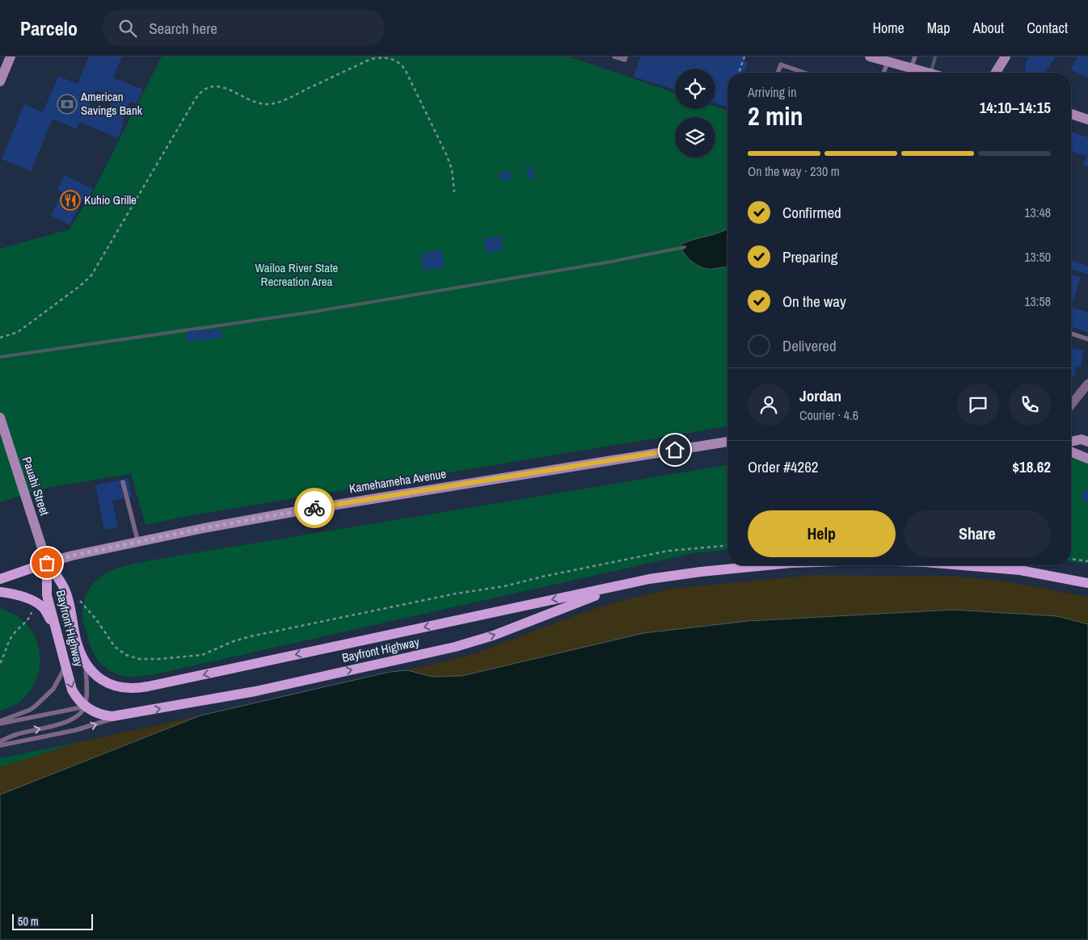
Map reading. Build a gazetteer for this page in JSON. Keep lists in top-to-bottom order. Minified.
{"streets":{"main road":["Kamehameha Avenue","Pauahi Street","Bayfront Highway"]},"crossings":[["Kamehameha Avenue","Pauahi Street"],["Kamehameha Avenue","Bayfront Highway"],["Pauahi Street","Bayfront Highway"]],"parks":["Wailoa River State Recreation Area"],"places":{"bank":["American Savings Bank"],"restaurant":["Kuhio Grille"]},"scale_bar":"50 m","page":{"header":"Parcelo","search":"Search here","nav":["Home","Map","About","Contact"],"heading":["2 min","Arriving in","14:10–14:15"],"panel":["Jordan","Courier · 4.6","Order #4262","$18.62"],"bar":"On the way · 230 m","list":[["Confirmed","13:48"],["Preparing","13:50"],["On the way","13:58"],"Delivered"],"buttons":["Help","Share"],"scale":"50 m"}}
